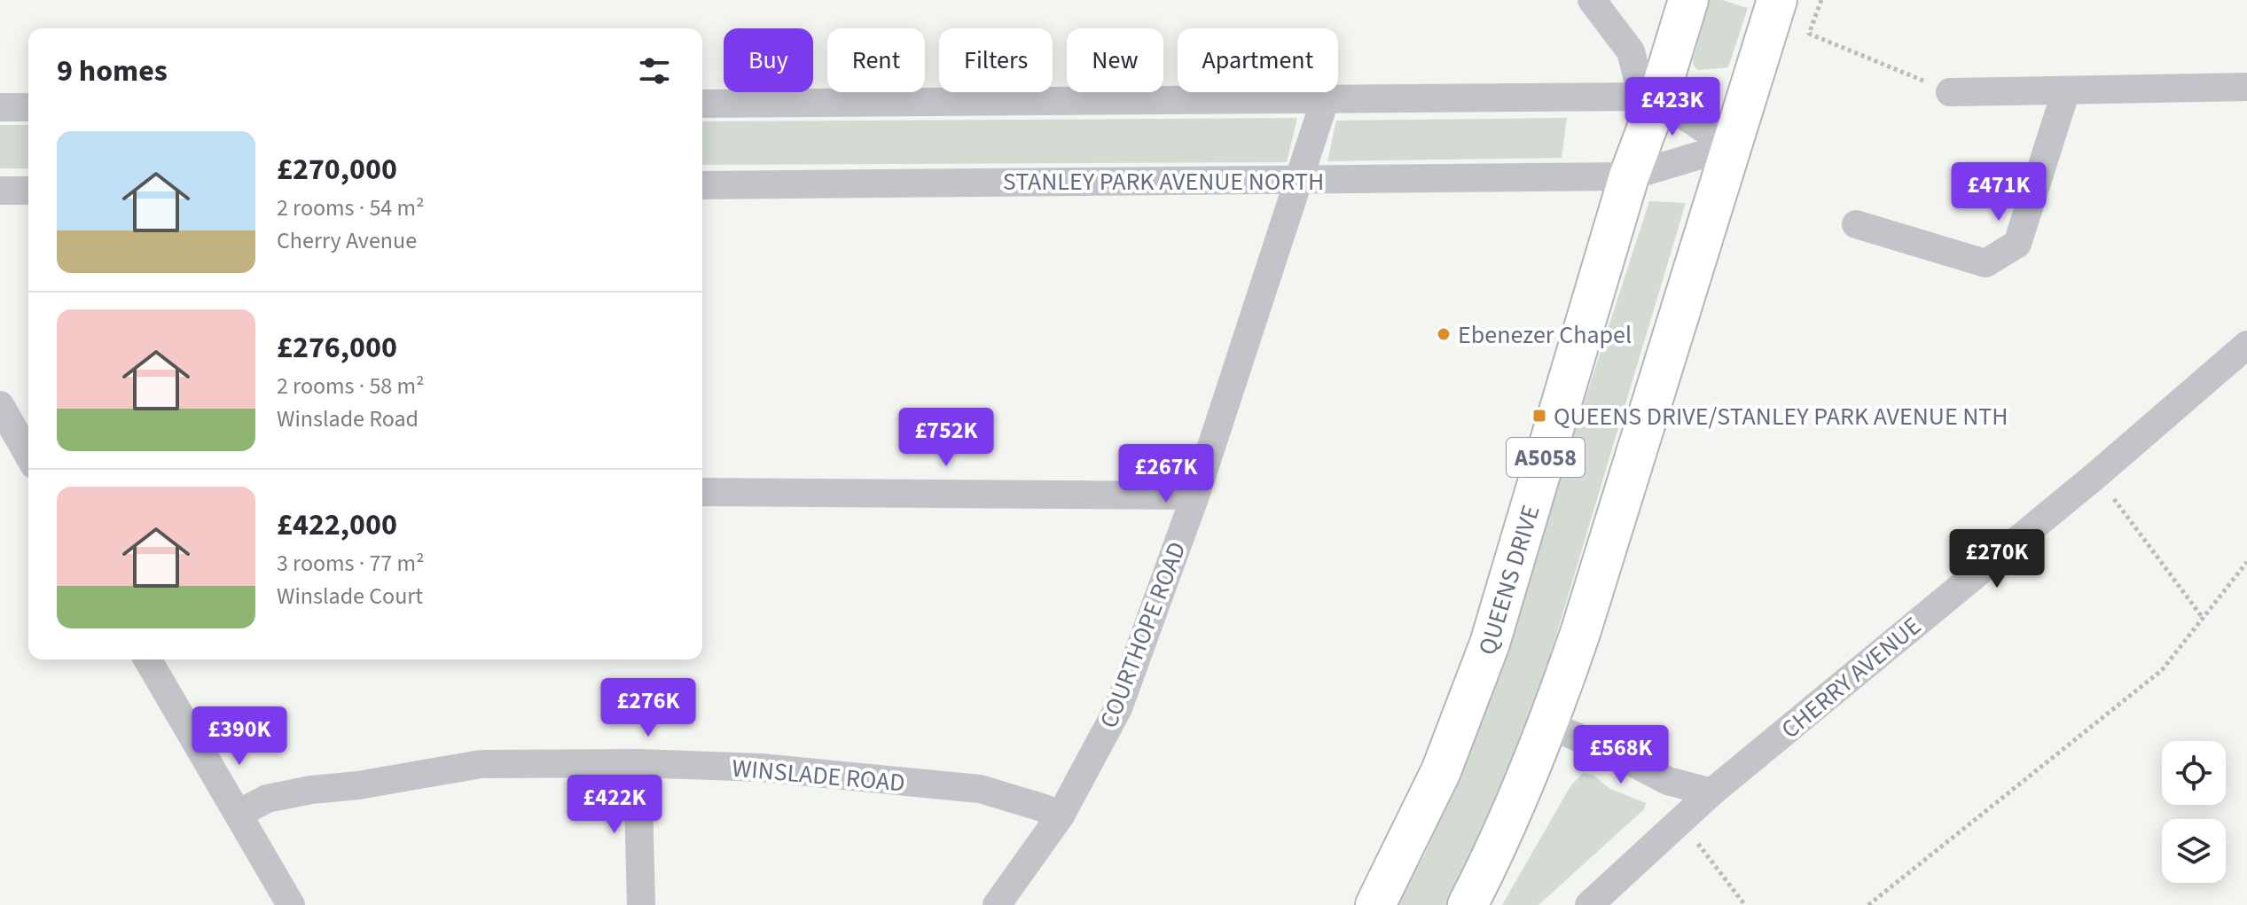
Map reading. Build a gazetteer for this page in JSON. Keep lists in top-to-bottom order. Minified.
{"streets":{"highway":["A5058","QUEENS DRIVE"],"street":["STANLEY PARK AVENUE NORTH","COURTHOPE ROAD","CHERRY AVENUE","WINSLADE ROAD"]},"crossings":[["STANLEY PARK AVENUE NORTH","QUEENS DRIVE"],["STANLEY PARK AVENUE NORTH","COURTHOPE ROAD"],["COURTHOPE ROAD","WINSLADE ROAD"]],"places":{"other":["Ebenezer Chapel"],"transit":["QUEENS DRIVE/STANLEY PARK AVENUE NTH"]},"page":{"chip":["Buy","Rent","Filters","New","Apartment"],"heading":"9 homes","price":["£423K","£471K","£752K","£267K","£270K","£276K","£390K","£568K","£422K"],"list":[{"name":"£270,000","note":"2 rooms · 54 m² · Cherry Avenue"},{"name":"£276,000","note":"2 rooms · 58 m² · Winslade Road"},{"name":"£422,000","note":"3 rooms · 77 m² · Winslade Court"}]}}
